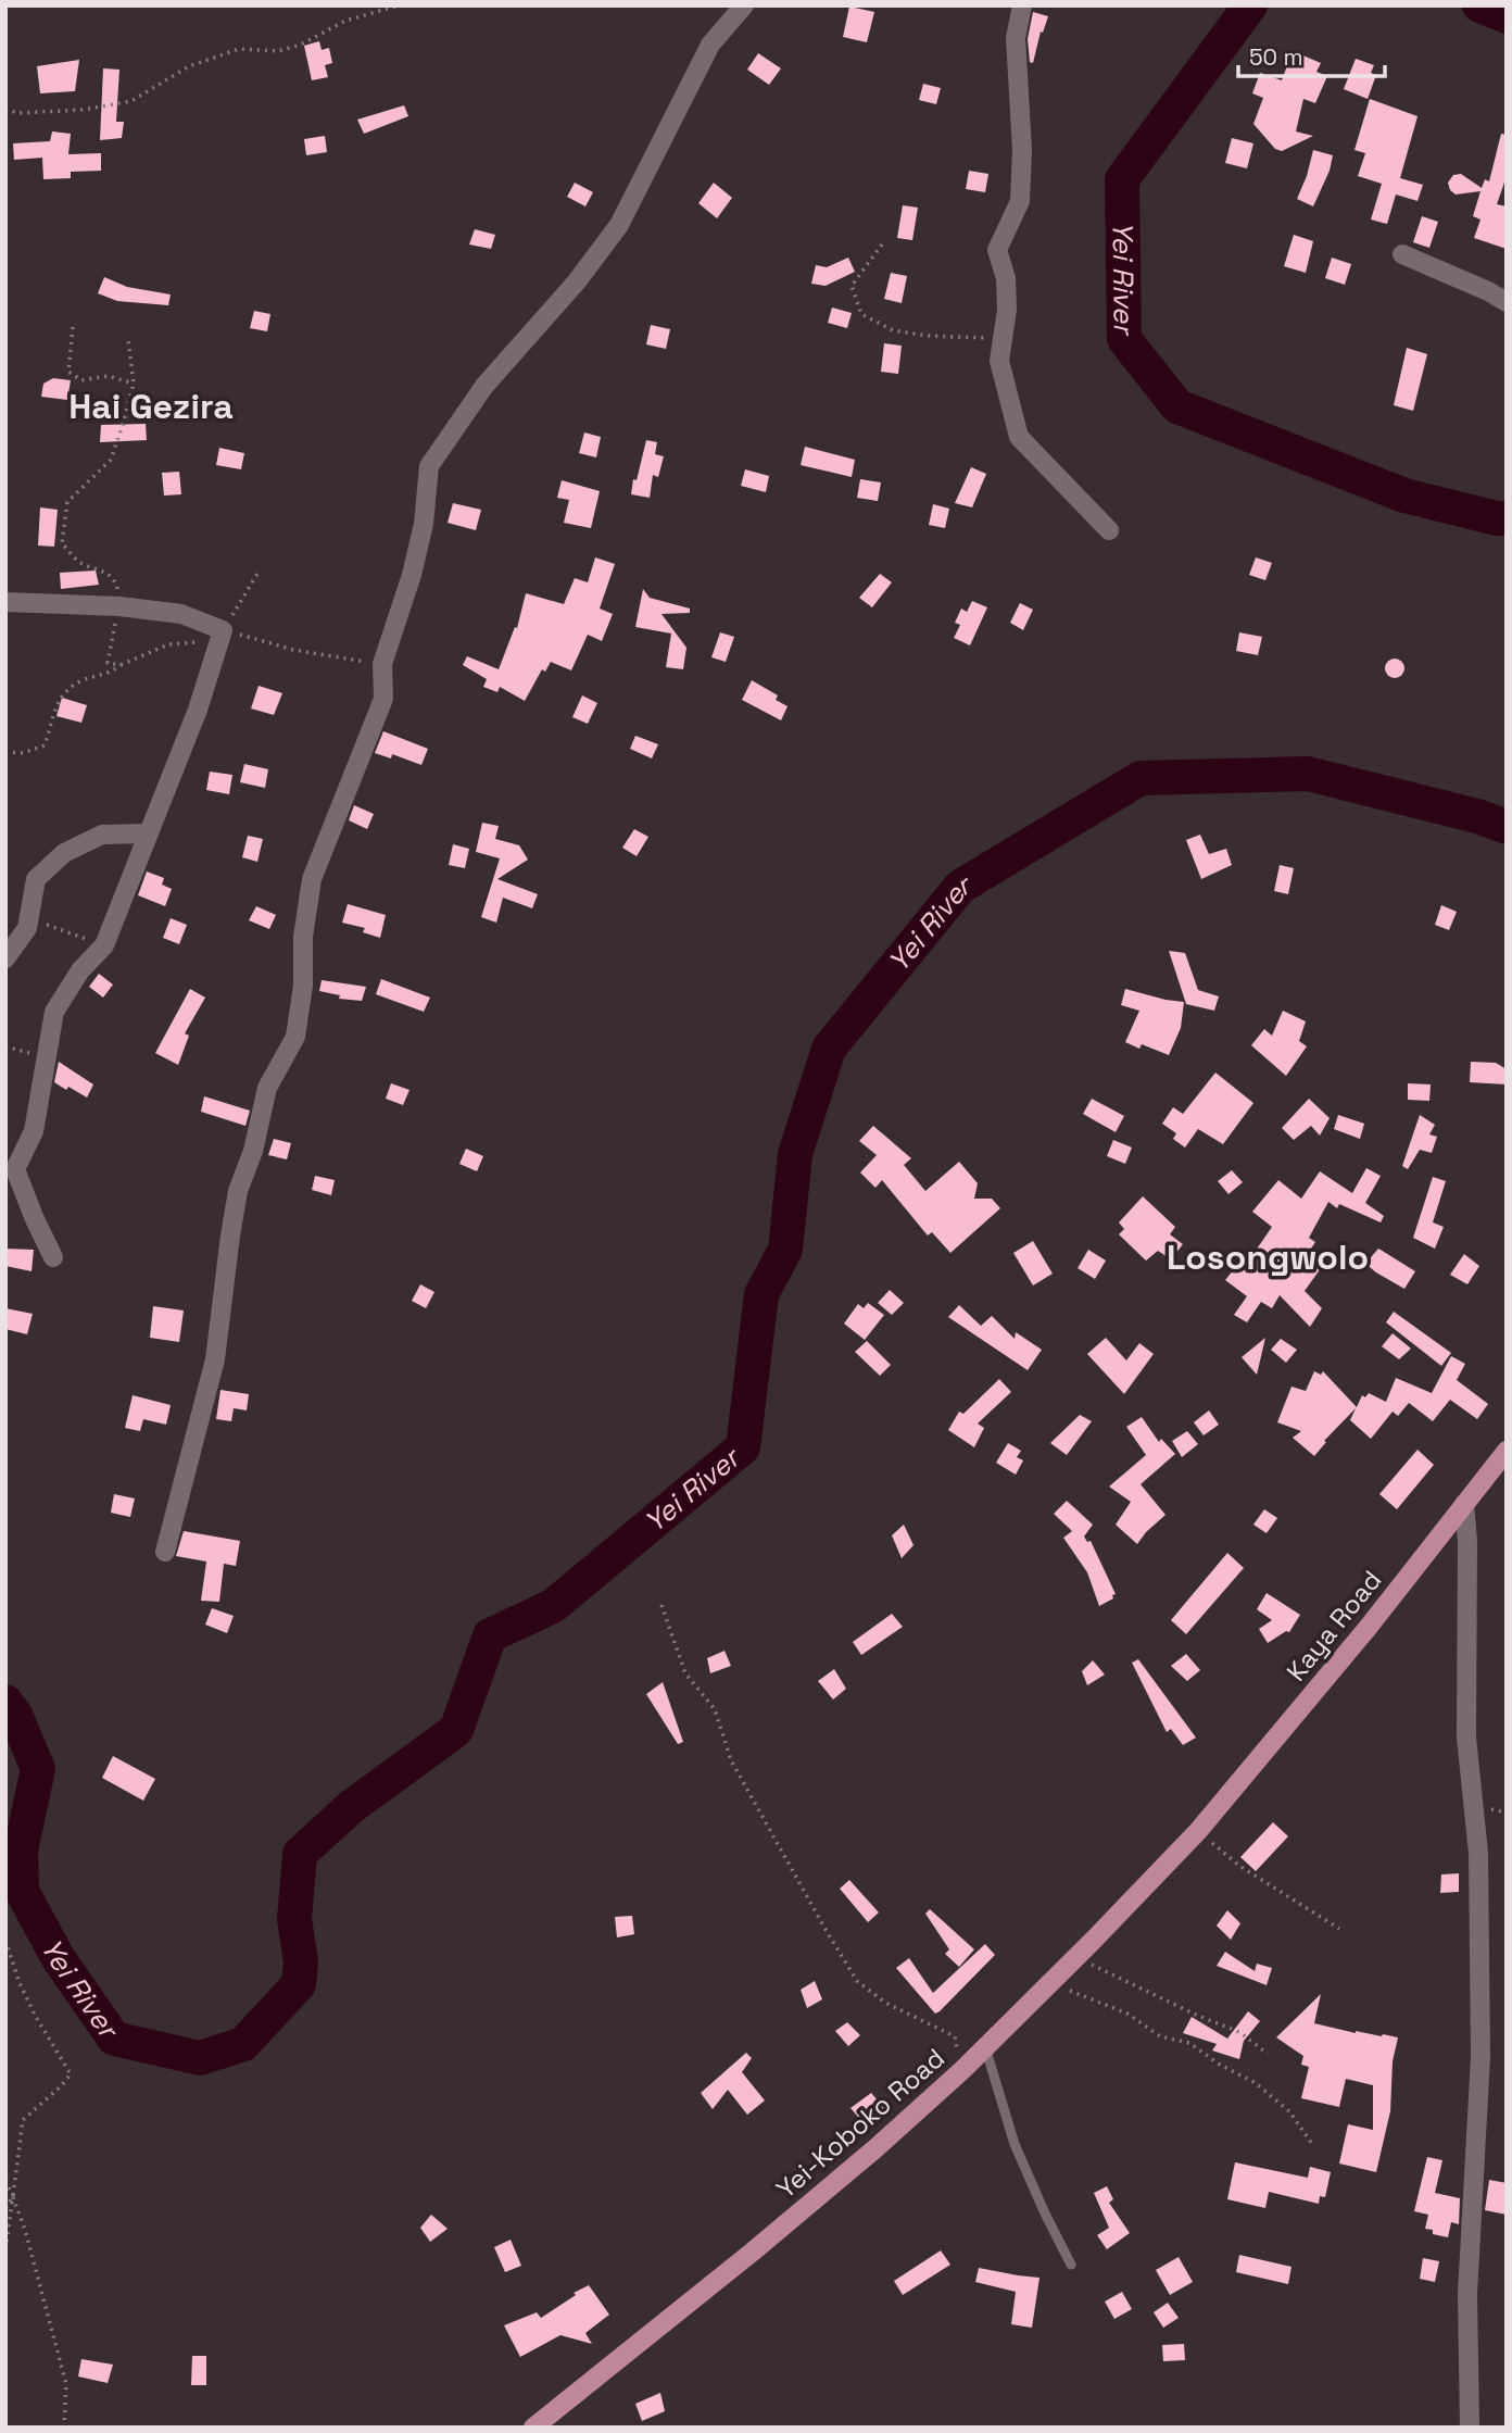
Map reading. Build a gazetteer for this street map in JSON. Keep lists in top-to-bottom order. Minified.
{"streets":{"main road":["Kaya Road","Yei-Koboko Road"]},"crossings":[["Kaya Road","Yei-Koboko Road"]],"districts":["Hai Gezira","Losongwolo"],"water":["Yei River"],"scale_bar":"50 m"}
